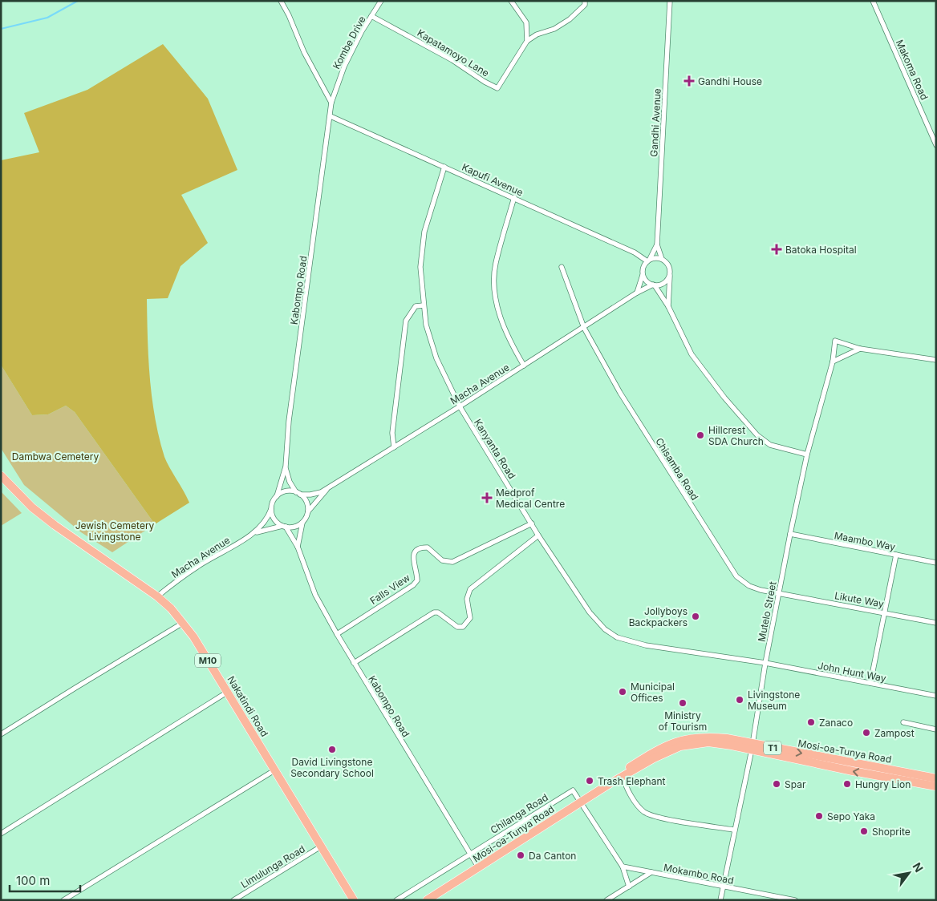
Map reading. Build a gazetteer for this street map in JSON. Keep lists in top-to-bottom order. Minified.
{"streets":{"highway":["M10","Nakatindi Road","T1","Mosi-oa-Tunya Road"],"street":["Kombe Drive","Kapatamoyo Lane","Makoma Road","Gandhi Avenue","Kapufi Avenue","Kabompo Road","Macha Avenue","Kanyanta Road","Chisamba Road","Maambo Way","Falls View","Likute Way","Mutelo Street","John Hunt Way","Chilanga Road","Limulunga Road","Mokambo Road"]},"crossings":[["Kombe Drive","Kapatamoyo Lane"],["Kombe Drive","Kapufi Avenue"],["Kombe Drive","Kabompo Road"],["Gandhi Avenue","Kapufi Avenue"],["Gandhi Avenue","Macha Avenue"],["Kapufi Avenue","Kabompo Road"],["Kapufi Avenue","Macha Avenue"],["Kapufi Avenue","Kanyanta Road"],["Kabompo Road","Macha Avenue"],["Kabompo Road","Falls View"],["Kabompo Road","Mosi-oa-Tunya Road"],["Kabompo Road","Chilanga Road"],["Macha Avenue","Kanyanta Road"],["Macha Avenue","Chisamba Road"],["Macha Avenue","Nakatindi Road"],["Kanyanta Road","Falls View"],["Kanyanta Road","Mutelo Street"],["Kanyanta Road","John Hunt Way"],["Chisamba Road","Likute Way"],["Chisamba Road","Mutelo Street"],["Maambo Way","Mutelo Street"],["Likute Way","Mutelo Street"],["Mutelo Street","John Hunt Way"],["Mutelo Street","Mosi-oa-Tunya Road"],["Mutelo Street","Mokambo Road"],["Nakatindi Road","Limulunga Road"],["Mosi-oa-Tunya Road","Chilanga Road"],["Chilanga Road","Mokambo Road"]],"parks":["Dambwa Cemetery","Jewish Cemetery Livingstone"],"places":{"health":["Gandhi House","Batoka Hospital","Medprof Medical Centre"],"other":["Hillcrest SDA Church","Jollyboys Backpackers","Municipal Offices","Livingstone Museum","Ministry of Tourism","Zanaco","Zampost","David Livingstone Secondary School","Trash Elephant","Spar","Hungry Lion","Sepo Yaka","Shoprite","Da Canton"]},"scale_bar":"100 m","north":"top right"}
